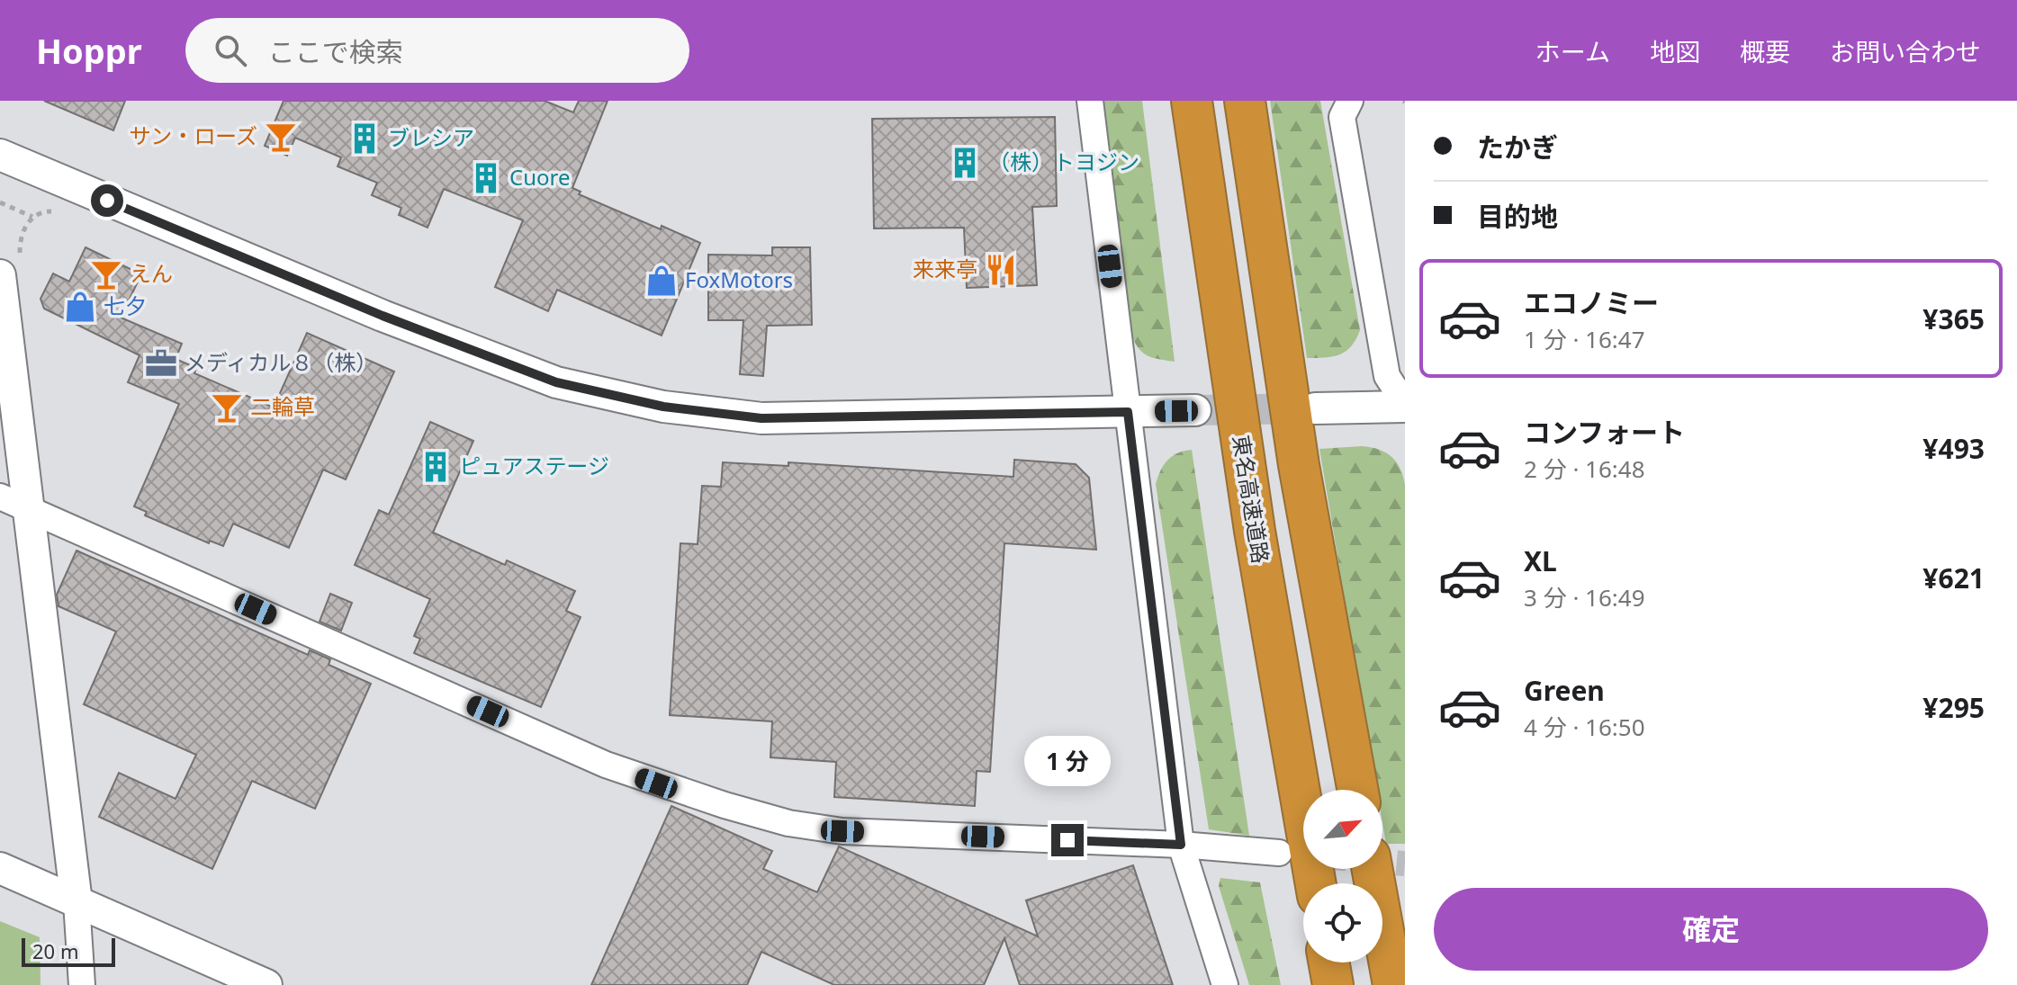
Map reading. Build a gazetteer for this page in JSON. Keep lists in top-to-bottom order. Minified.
{"streets":{"highway":["東名高速道路"]},"places":{"bar":["サン・ローズ","えん","二輪草"],"building":["ブレシア","（株）トヨジン","Cuore","ピュアステージ"],"restaurant":["来来亭"],"shop":["FoxMotors","七夕"],"office":["メディカル８（株）"]},"scale_bar":"20 m","north":"top right","page":{"header":"Hoppr","search":"ここで検索","nav":["ホーム","地図","概要","お問い合わせ"],"banner":["たかぎ","目的地"],"list":[{"name":"エコノミー","note":"1 分 · 16:47","value":"¥365"},{"name":"コンフォート","note":"2 分 · 16:48","value":"¥493"},{"name":"XL","note":"3 分 · 16:49","value":"¥621"},{"name":"Green","note":"4 分 · 16:50","value":"¥295"}],"bubble":"1 分","buttons":"確定","scale":"20 m"}}
